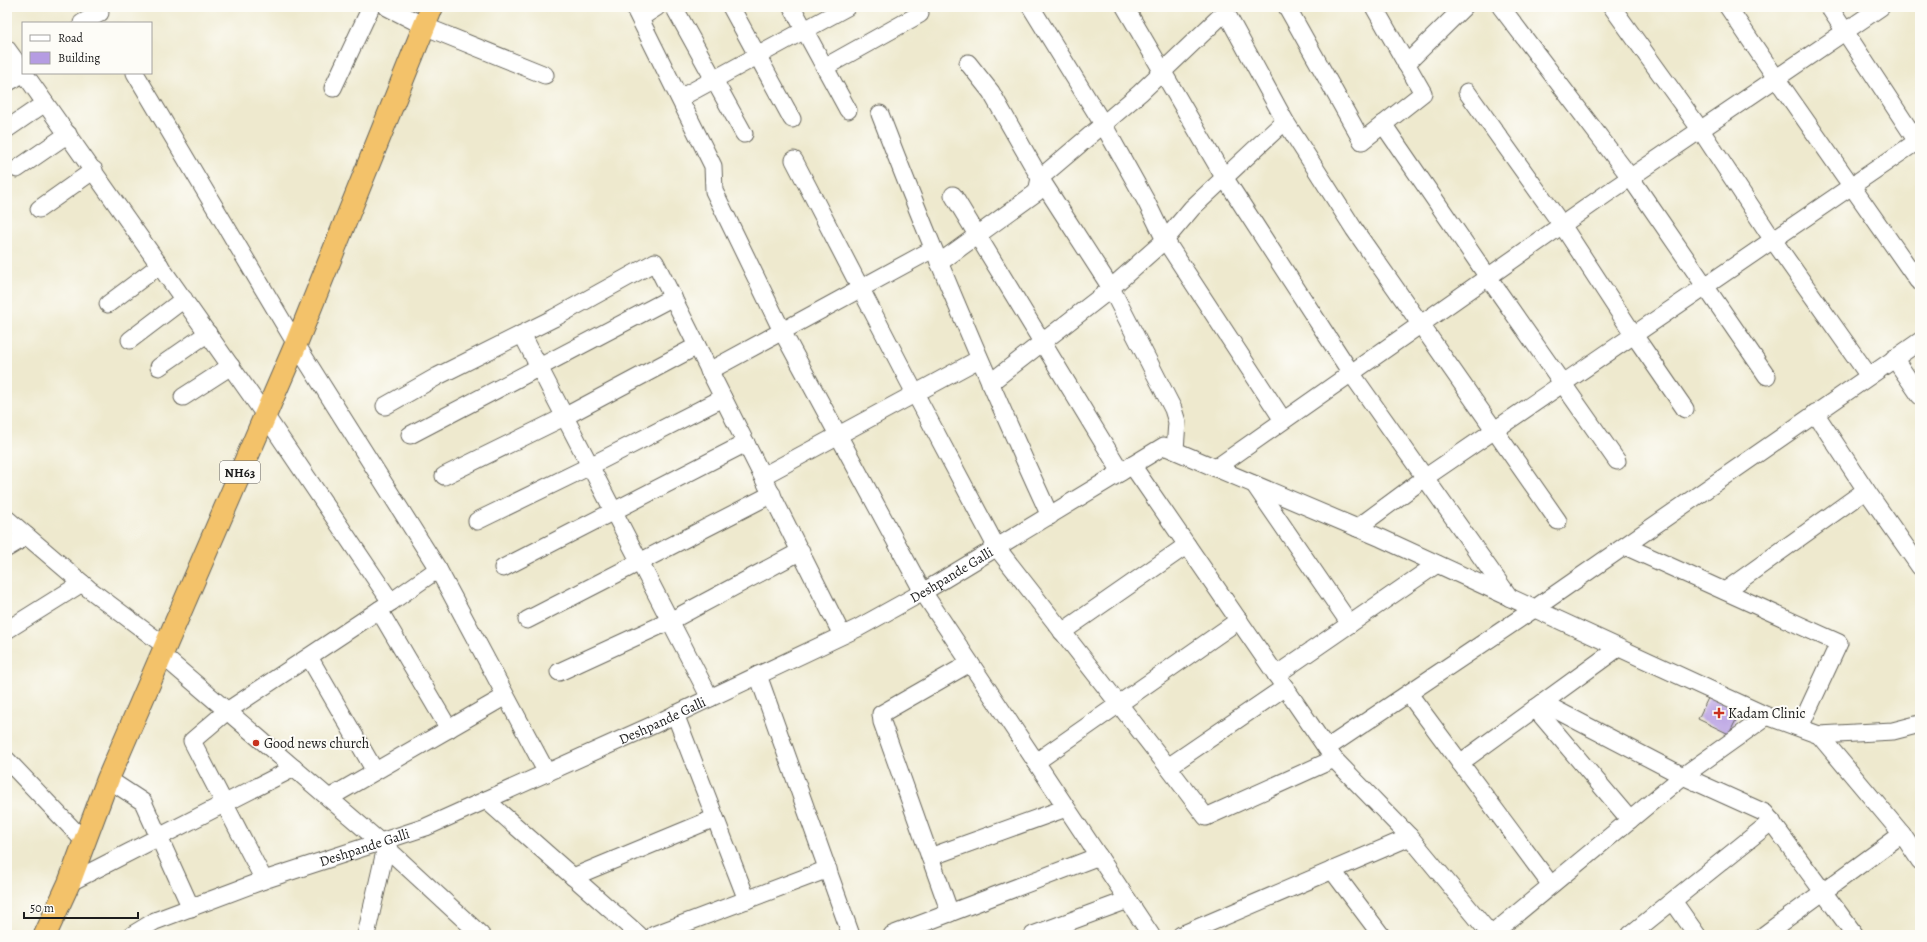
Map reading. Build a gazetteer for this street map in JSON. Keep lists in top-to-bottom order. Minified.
{"streets":{"highway":["NH63"],"street":["Deshpande Galli"]},"places":{"health":["Kadam Clinic"],"other":["Good news church"]},"legend":["Road","Building"],"scale_bar":"50 m"}
